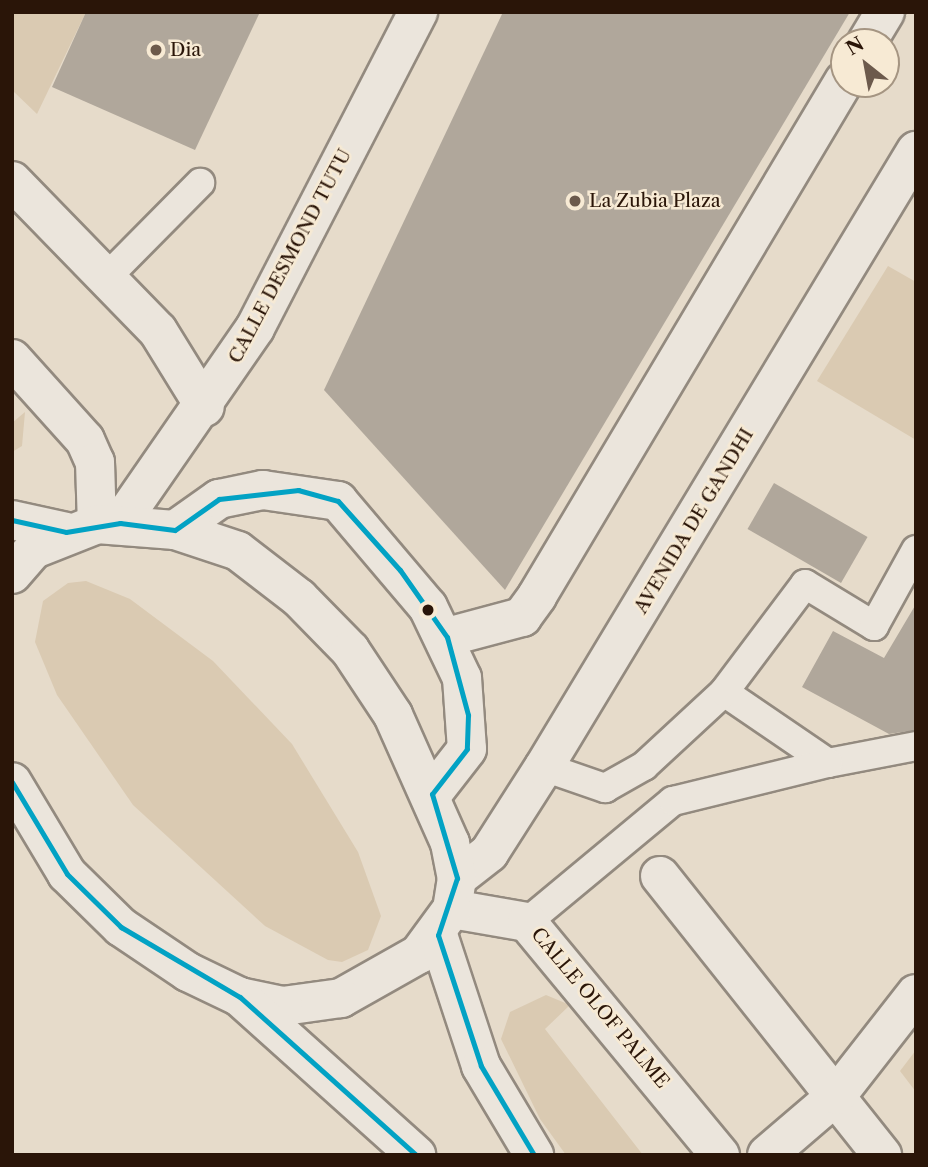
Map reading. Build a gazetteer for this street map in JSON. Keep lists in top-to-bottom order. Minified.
{"streets":{"street":["CALLE DESMOND TUTU","AVENIDA DE GANDHI","CALLE OLOF PALME"]},"crossings":[["AVENIDA DE GANDHI","CALLE OLOF PALME"]],"places":["Dia","La Zubia Plaza"],"north":"top left"}
